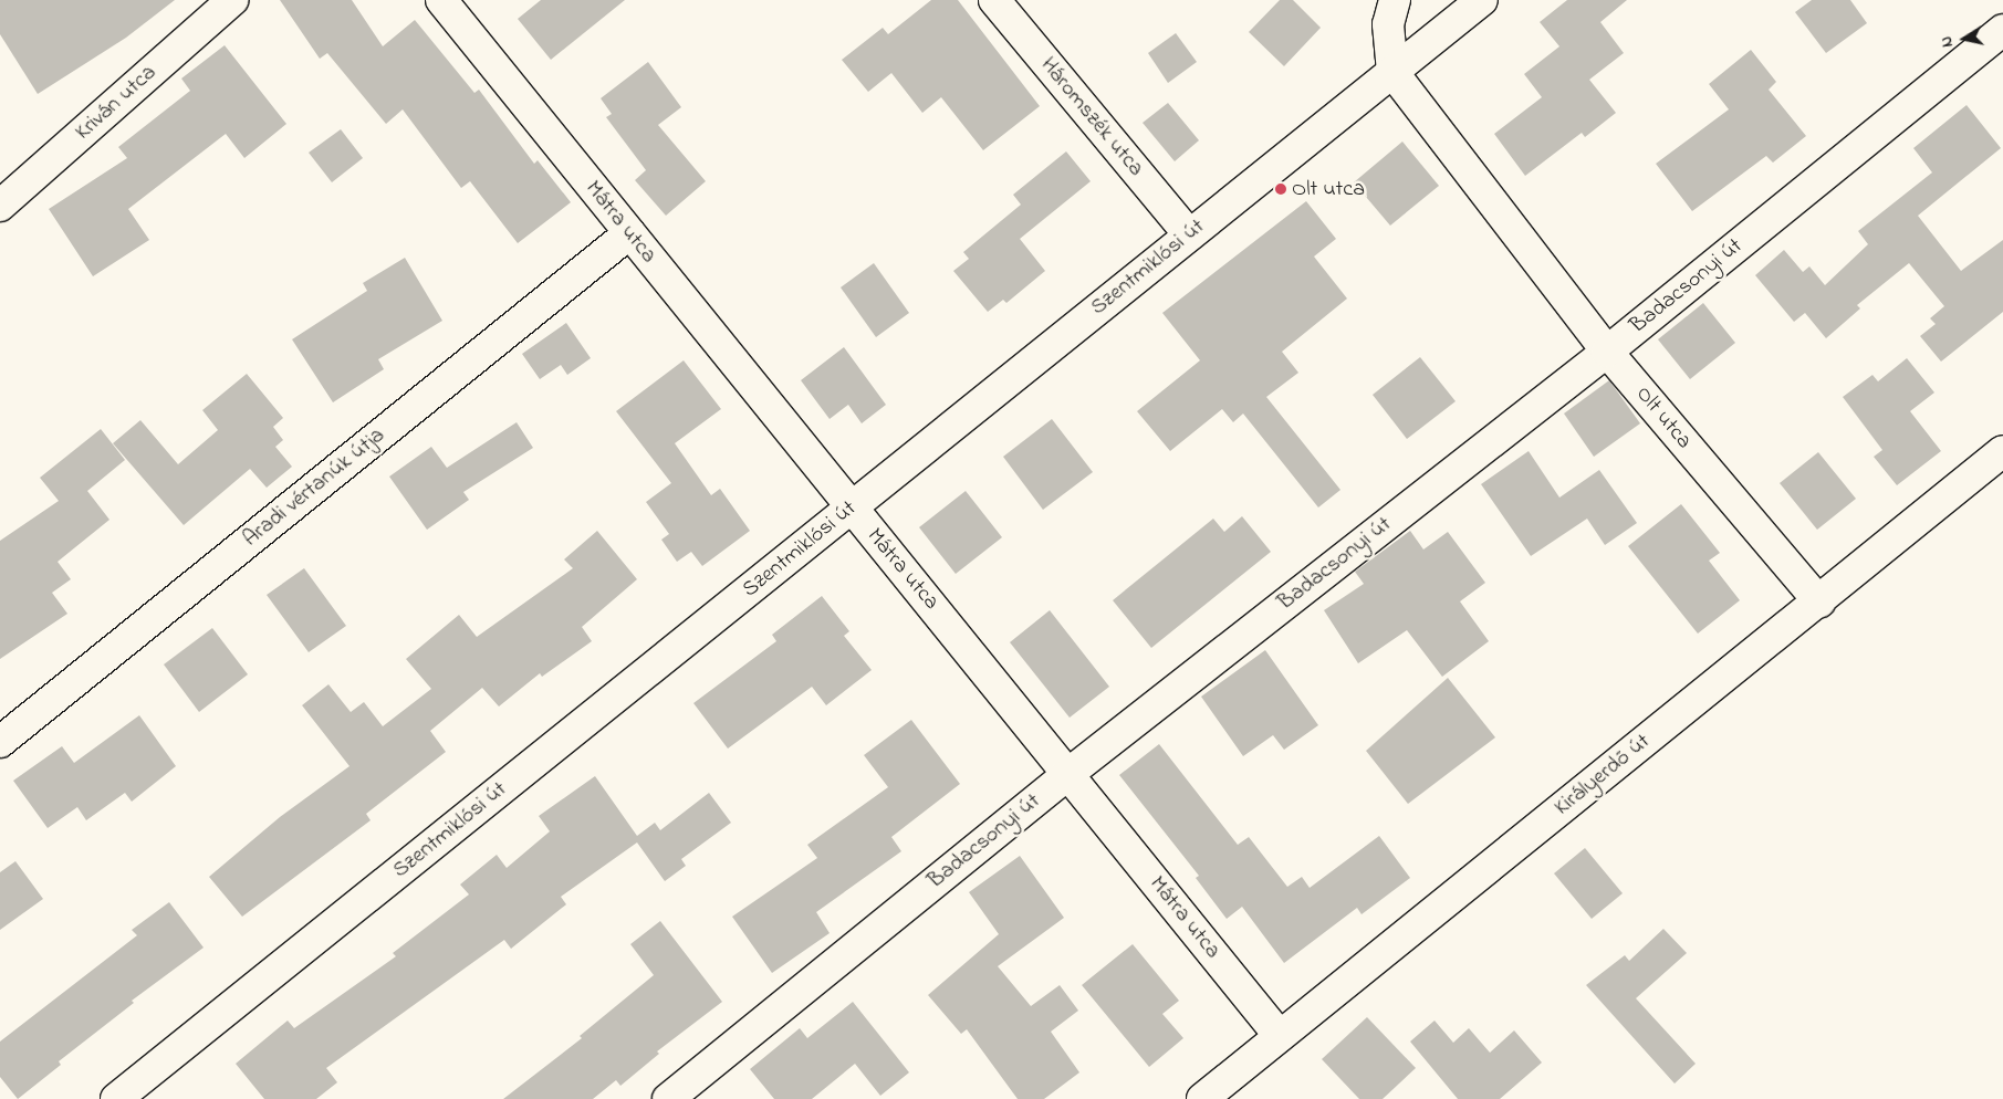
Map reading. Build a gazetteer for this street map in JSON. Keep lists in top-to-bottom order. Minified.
{"streets":{"street":["Kriván utca","Háromszék utca","Mátra utca","Szentmiklósi út","Badacsonyi út","Olt utca","Aradi vértanúk útja","Királyerdő út"]},"crossings":[["Háromszék utca","Szentmiklósi út"],["Mátra utca","Szentmiklósi út"],["Mátra utca","Badacsonyi út"],["Mátra utca","Aradi vértanúk útja"],["Mátra utca","Királyerdő út"],["Szentmiklósi út","Olt utca"],["Badacsonyi út","Olt utca"],["Olt utca","Királyerdő út"]],"places":["Olt utca"],"north":"left"}
